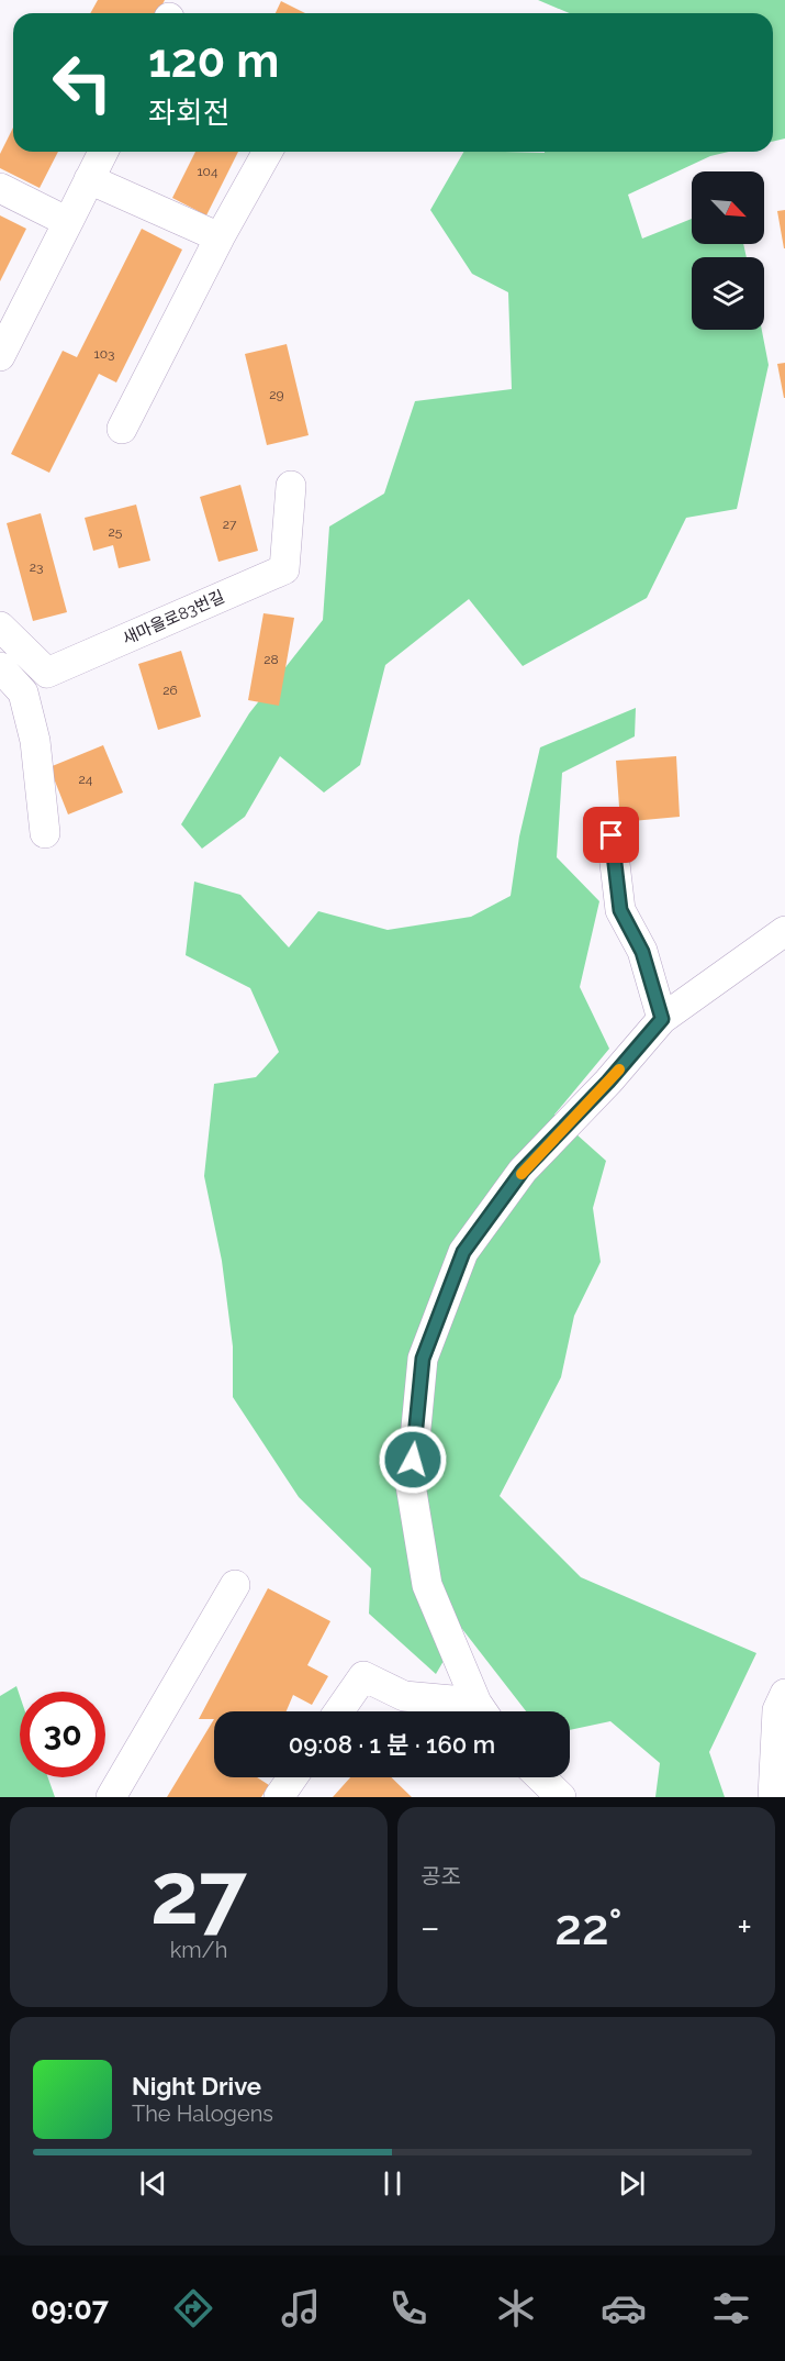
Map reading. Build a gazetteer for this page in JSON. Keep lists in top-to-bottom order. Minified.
{"streets":{"street":["새마을로83번길"]},"house_numbers":["104","103","29","27","25","23","28","26","24"],"north":"bottom right","page":{"turn":["120 m","좌회전"],"limit":"30","trip":"09:08 · 1 분 · 160 m","tile":[["27","km/h"],"공조"],"heat":["−","22°","+"],"song":["Night Drive","The Halogens"],"tabs":"09:07"}}
